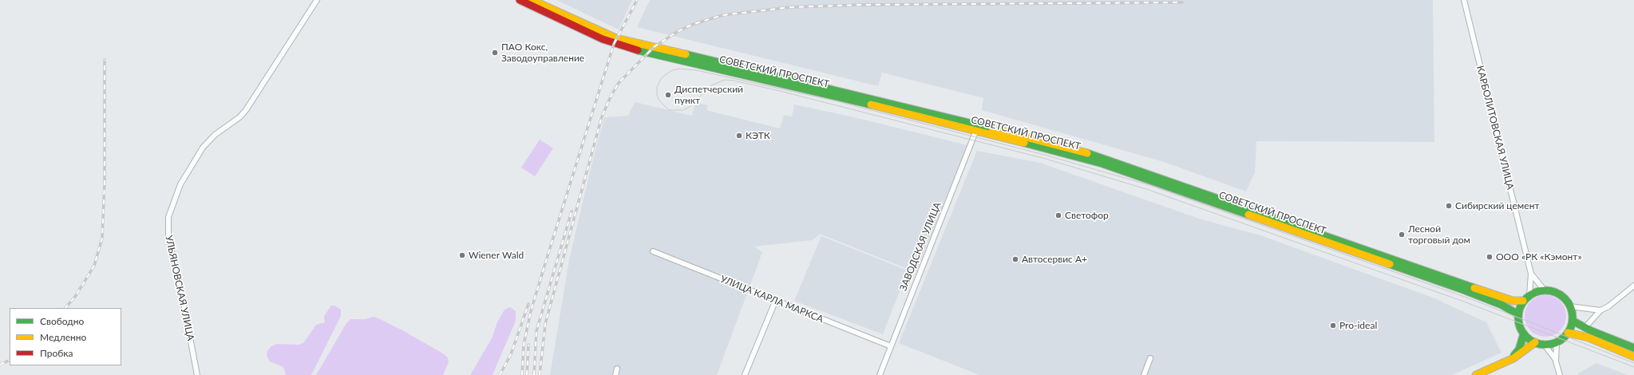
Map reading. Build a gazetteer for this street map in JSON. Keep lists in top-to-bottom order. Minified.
{"streets":{"main road":["СОВЕТСКИЙ ПРОСПЕКТ"],"street":["КАРБОЛИТОВСКАЯ УЛИЦА","ЗАВОДСКАЯ УЛИЦА","УЛЬЯНОВСКАЯ УЛИЦА","УЛИЦА КАРЛА МАРКСА"]},"crossings":[["СОВЕТСКИЙ ПРОСПЕКТ","ЗАВОДСКАЯ УЛИЦА"],["ЗАВОДСКАЯ УЛИЦА","УЛИЦА КАРЛА МАРКСА"]],"places":["ПАО Кокс, Заводоуправление","Диспетчерский пункт","КЭТК","Сибирский цемент","Светофор","Лесной торговый дом","Wiener Wald","ООО «РК «Кэмонт»","Автосервис А+","Pro-ideal"],"legend":["Свободно","Медленно","Пробка"]}
